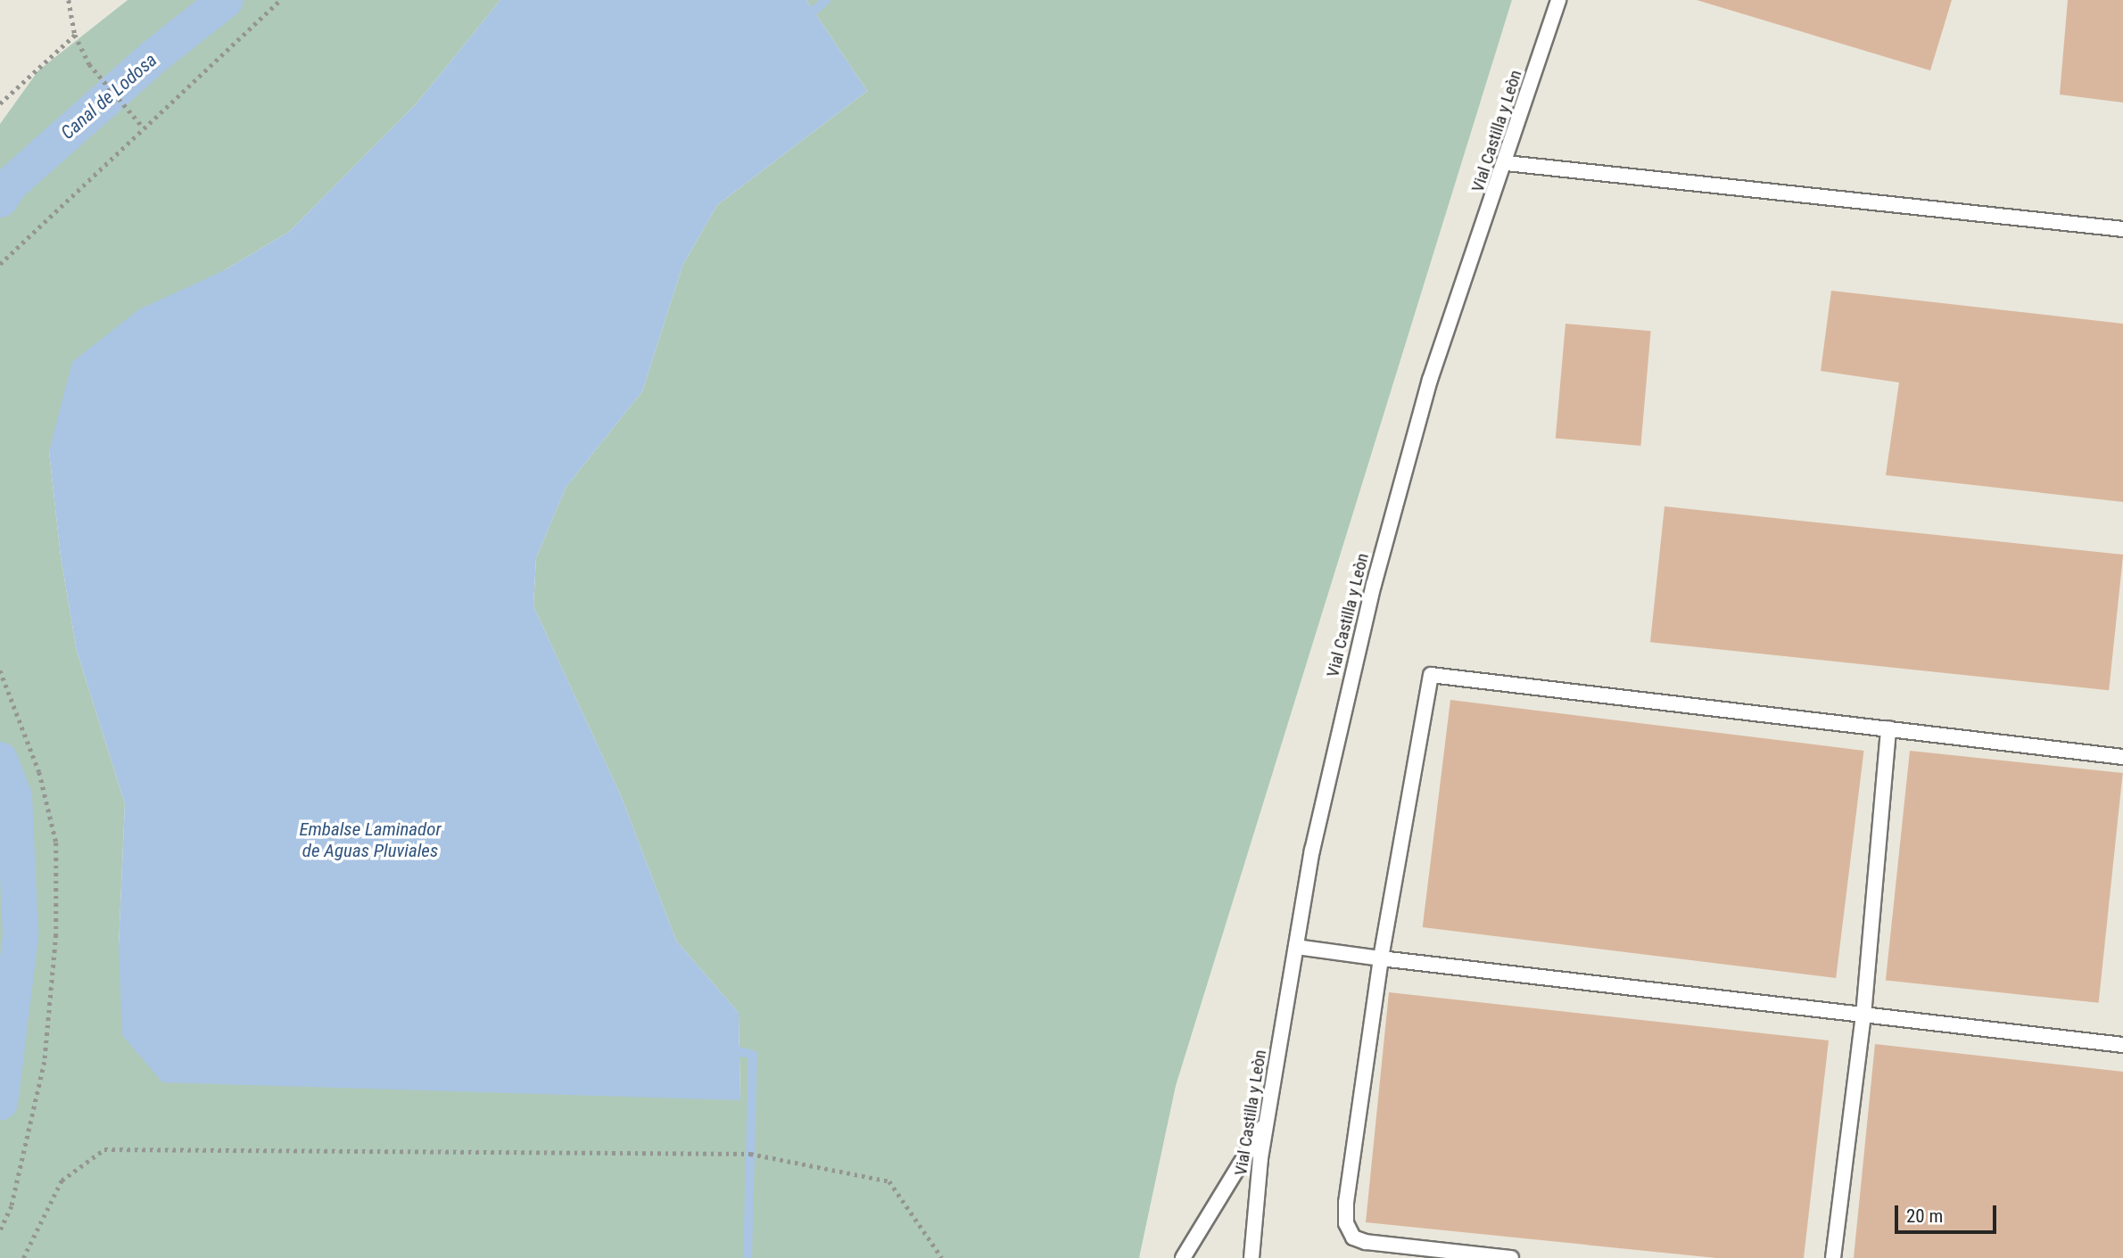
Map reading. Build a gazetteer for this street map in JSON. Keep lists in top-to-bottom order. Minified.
{"streets":{"lane":["Vial Castilla y Leòn"]},"water":["Canal de Lodosa","Embalse Laminador de Aguas Pluviales"],"scale_bar":"20 m"}
